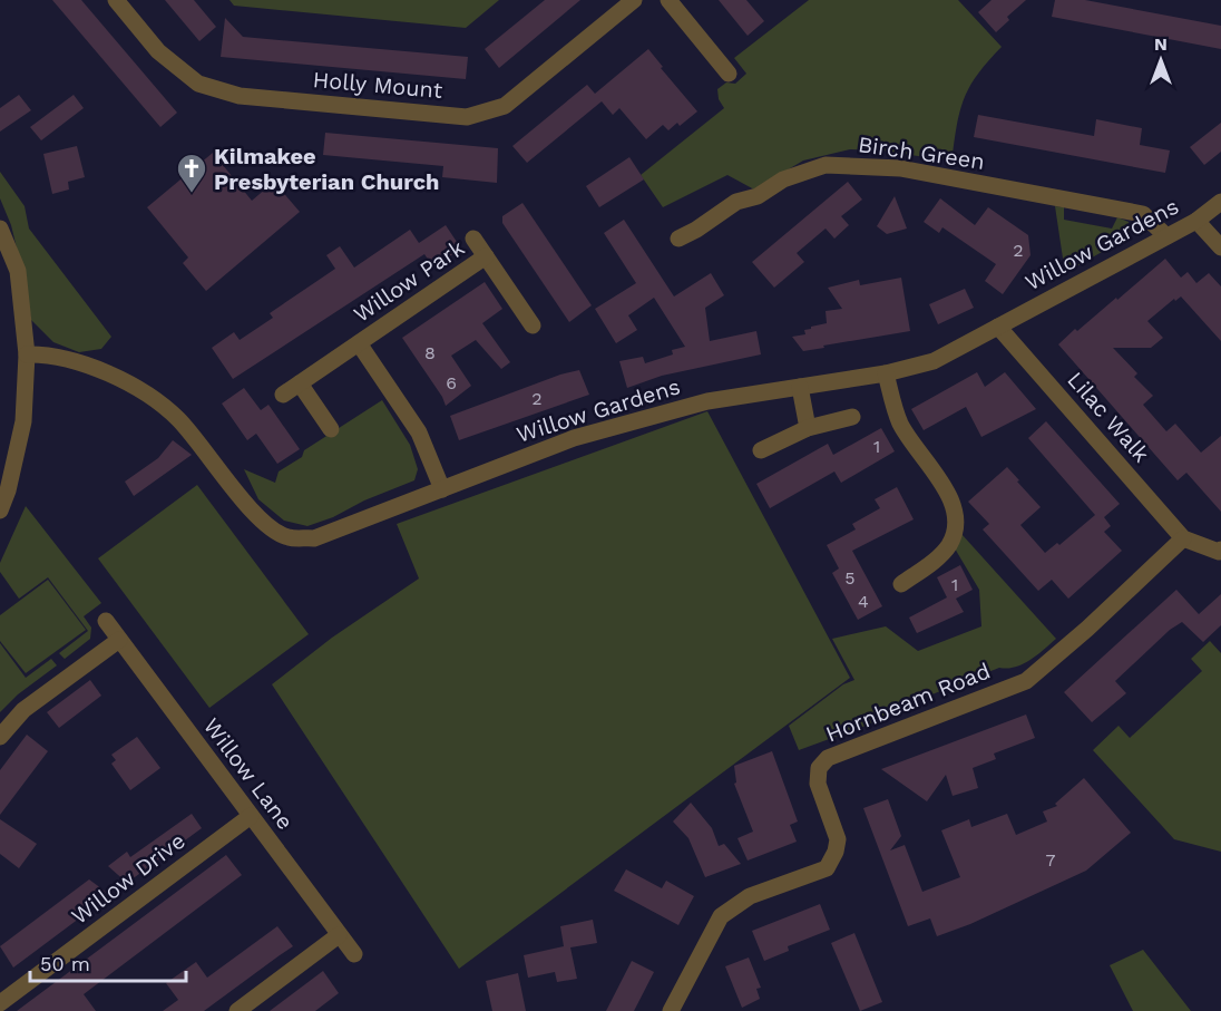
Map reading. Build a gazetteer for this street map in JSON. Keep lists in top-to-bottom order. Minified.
{"streets":{"street":["Holly Mount","Birch Green","Willow Gardens","Willow Park","Lilac Walk","Hornbeam Road","Willow Lane","Willow Drive"]},"crossings":[["Birch Green","Willow Gardens"],["Willow Gardens","Willow Park"],["Willow Gardens","Lilac Walk"],["Lilac Walk","Hornbeam Road"],["Willow Lane","Willow Drive"]],"places":{"church":["Kilmakee Presbyterian Church"]},"house_numbers":["2","8","6","2","1","5","1","4","7"],"scale_bar":"50 m","north":"top"}
